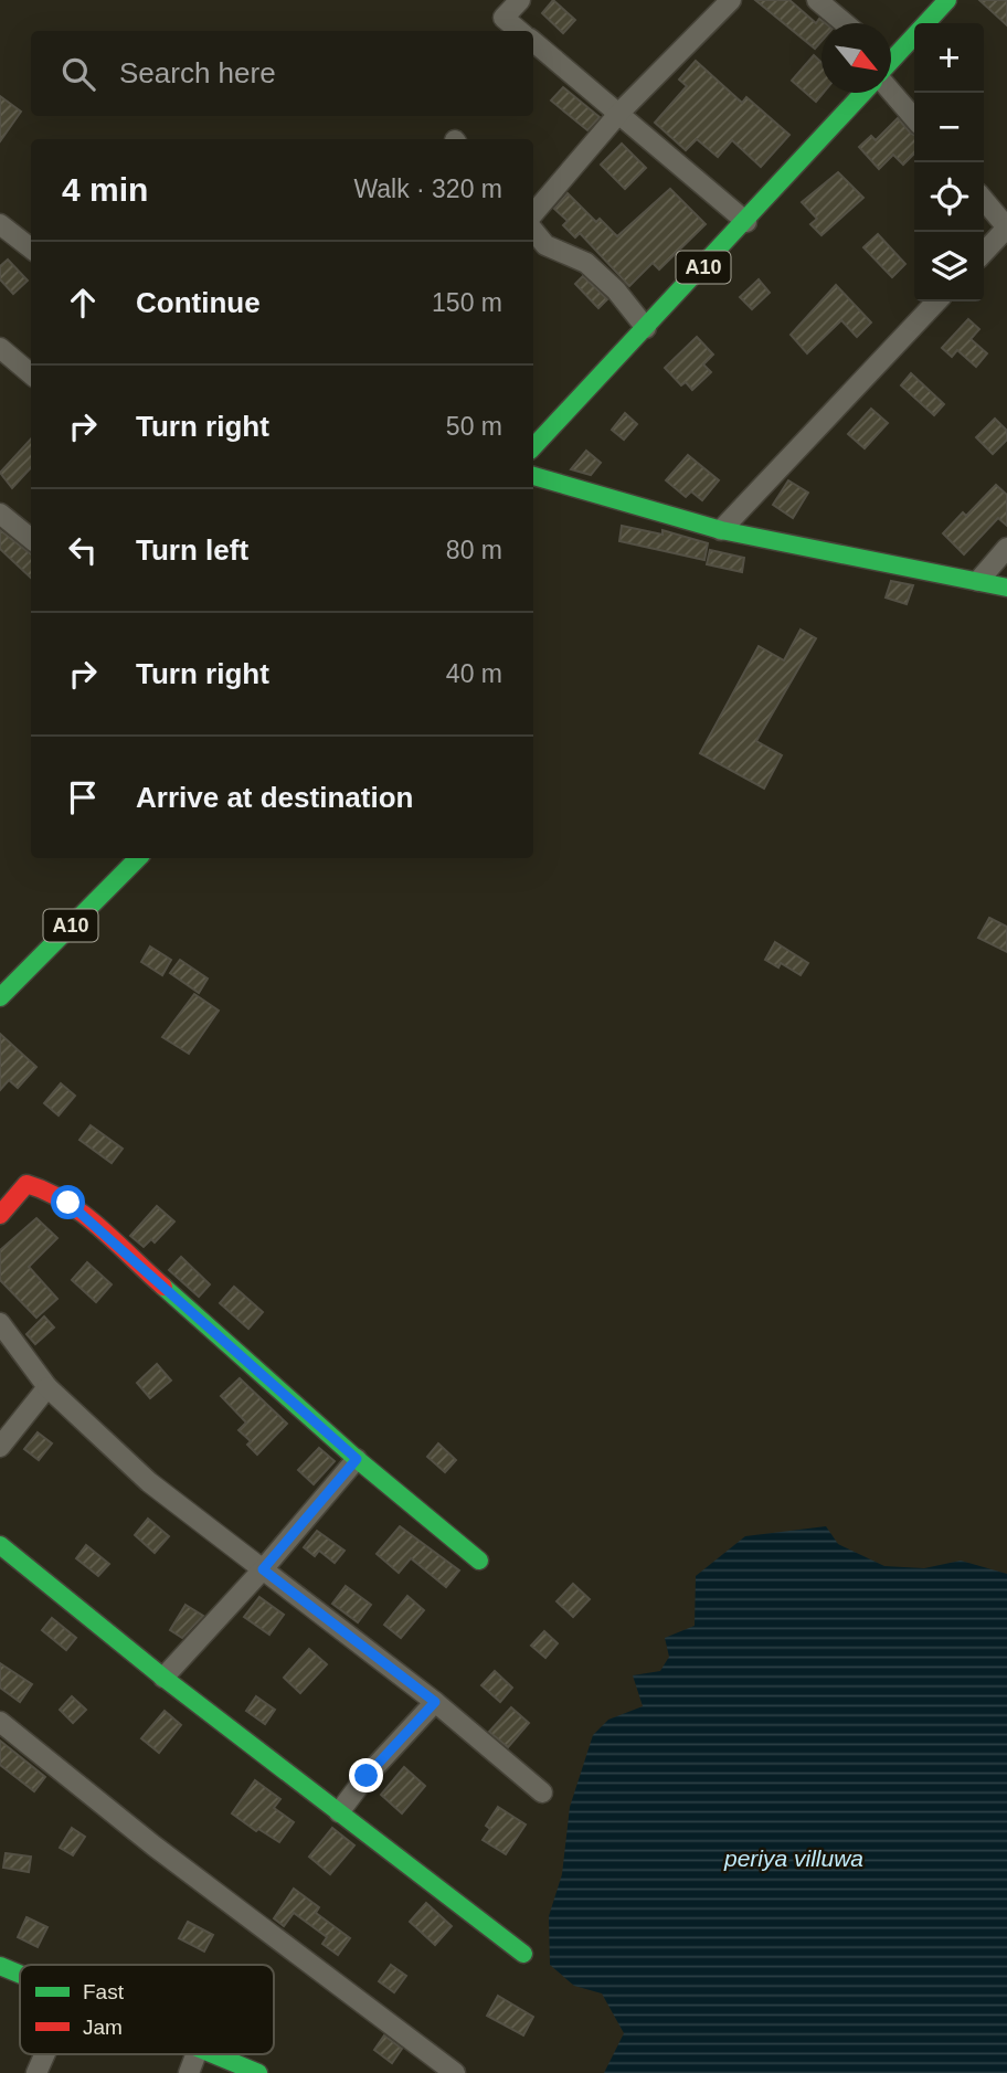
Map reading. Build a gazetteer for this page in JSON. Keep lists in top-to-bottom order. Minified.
{"streets":{"main road":["A10"]},"water":["periya villuwa"],"legend":["Fast","Jam"],"north":"bottom right","page":{"map_buttons":["+","−"],"search":"Search here","heading":["4 min","Walk · 320 m"],"list":[["Continue","150 m"],["Turn right","50 m"],["Turn left","80 m"],["Turn right","40 m"],"Arrive at destination"]}}
